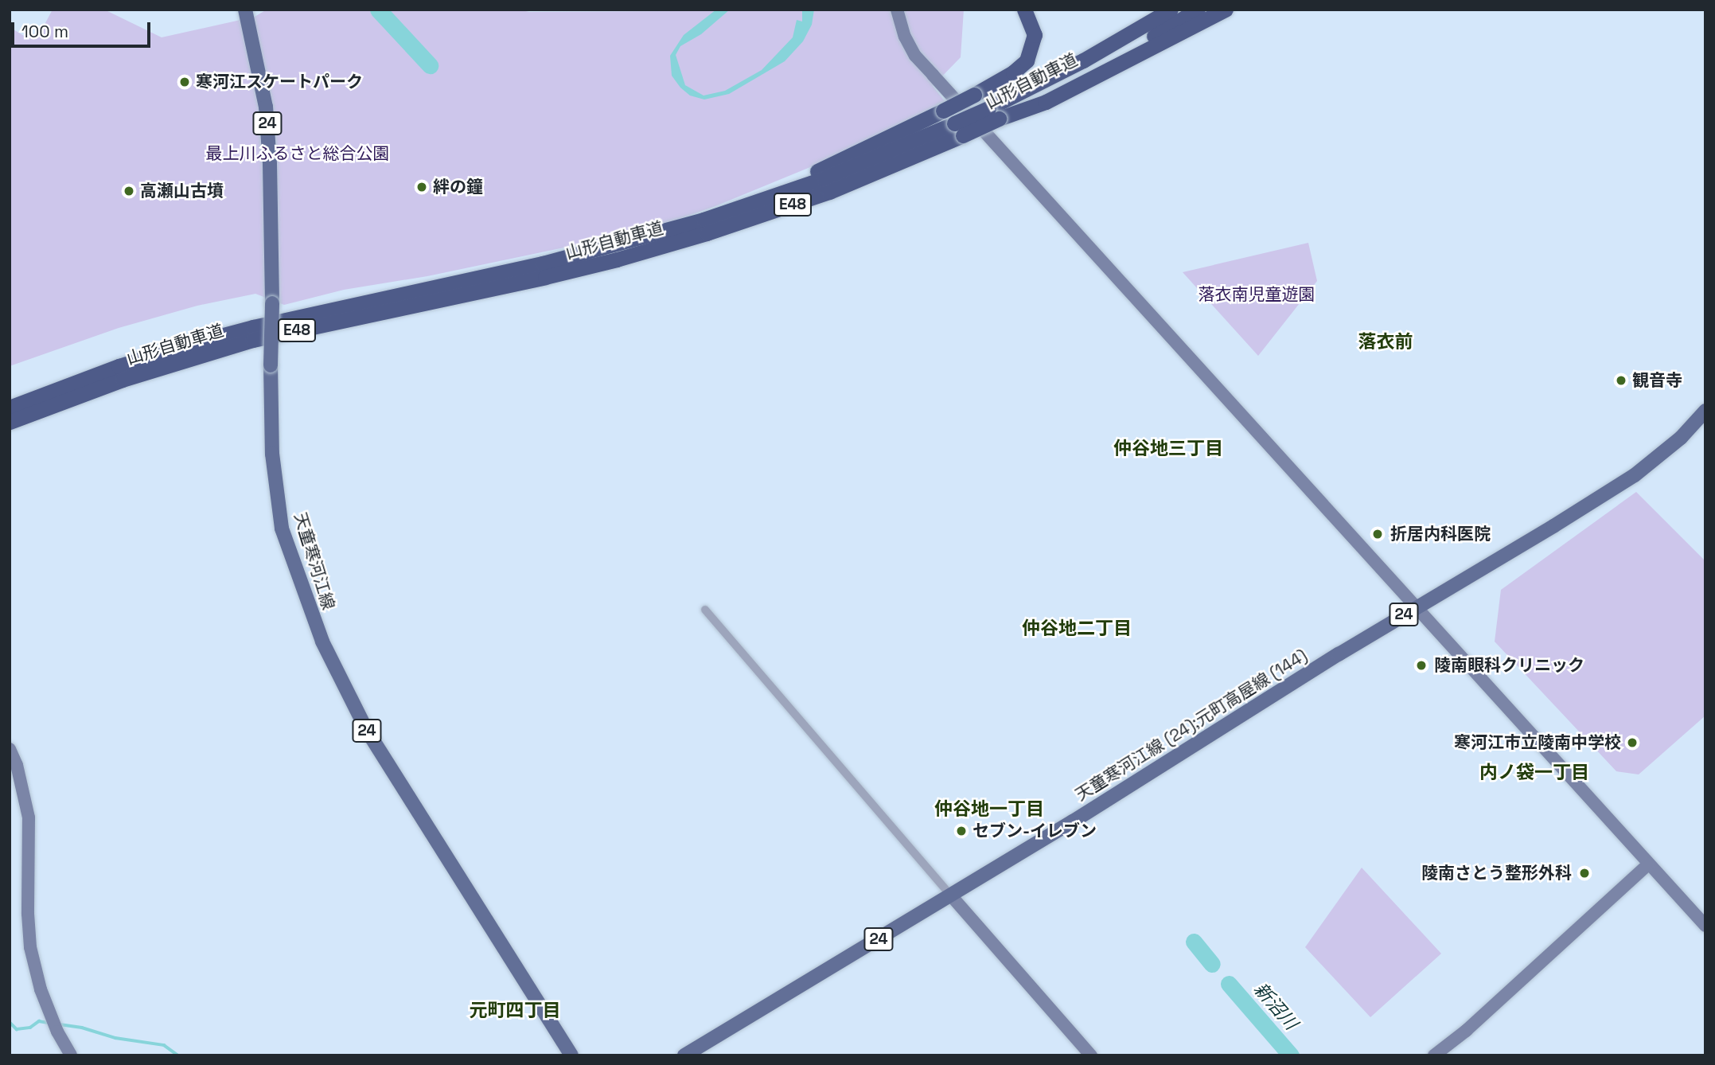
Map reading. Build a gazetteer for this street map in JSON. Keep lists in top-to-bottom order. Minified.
{"streets":{"highway":["山形自動車道","E48"],"main road":["24","天童寒河江線","天童寒河江線 (24);元町高屋線 (144)"]},"districts":["落衣前","仲谷地三丁目","仲谷地二丁目","内ノ袋一丁目","仲谷地一丁目","元町四丁目"],"water":["新沼川"],"parks":["最上川ふるさと総合公園","落衣南児童遊園"],"places":["寒河江スケートパーク","絆の鐘","高瀬山古墳","観音寺","折居内科医院","陵南眼科クリニック","寒河江市立陵南中学校","セブン-イレブン","陵南さとう整形外科"],"scale_bar":"100 m"}
